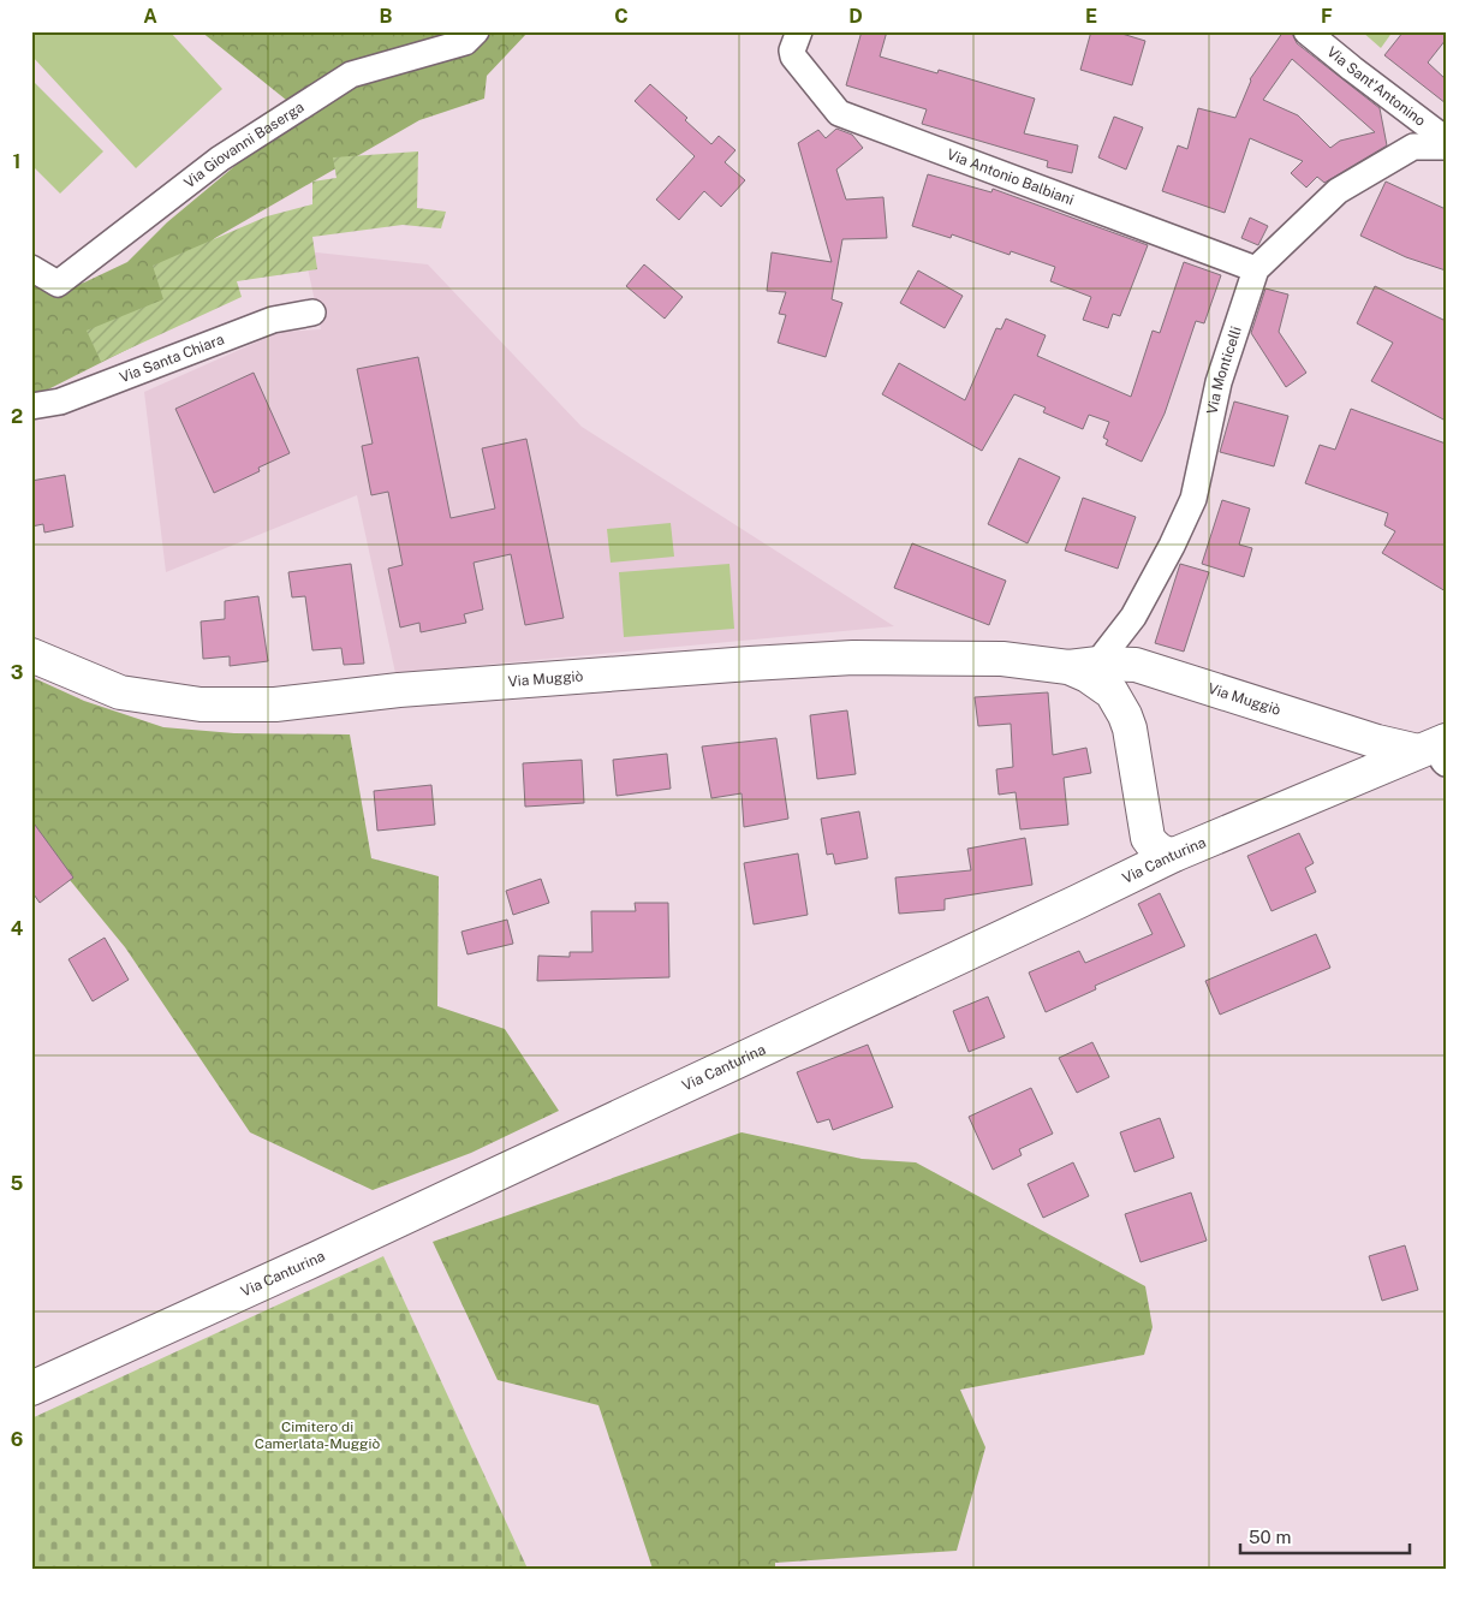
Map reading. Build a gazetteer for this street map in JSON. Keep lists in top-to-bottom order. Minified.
{"streets":{"street":["Via Sant'Antonino","Via Giovanni Baserga","Via Antonio Balbiani","Via Santa Chiara","Via Monticelli","Via Muggiò","Via Canturina"]},"crossings":[["Via Antonio Balbiani","Via Monticelli"],["Via Monticelli","Via Muggiò"],["Via Muggiò","Via Canturina"]],"parks":["Cimitero di Camerlata-Muggiò"],"scale_bar":"50 m","grid":{"columns":["A","B","C","D","E","F"],"rows":["1","2","3","4","5","6"]}}
